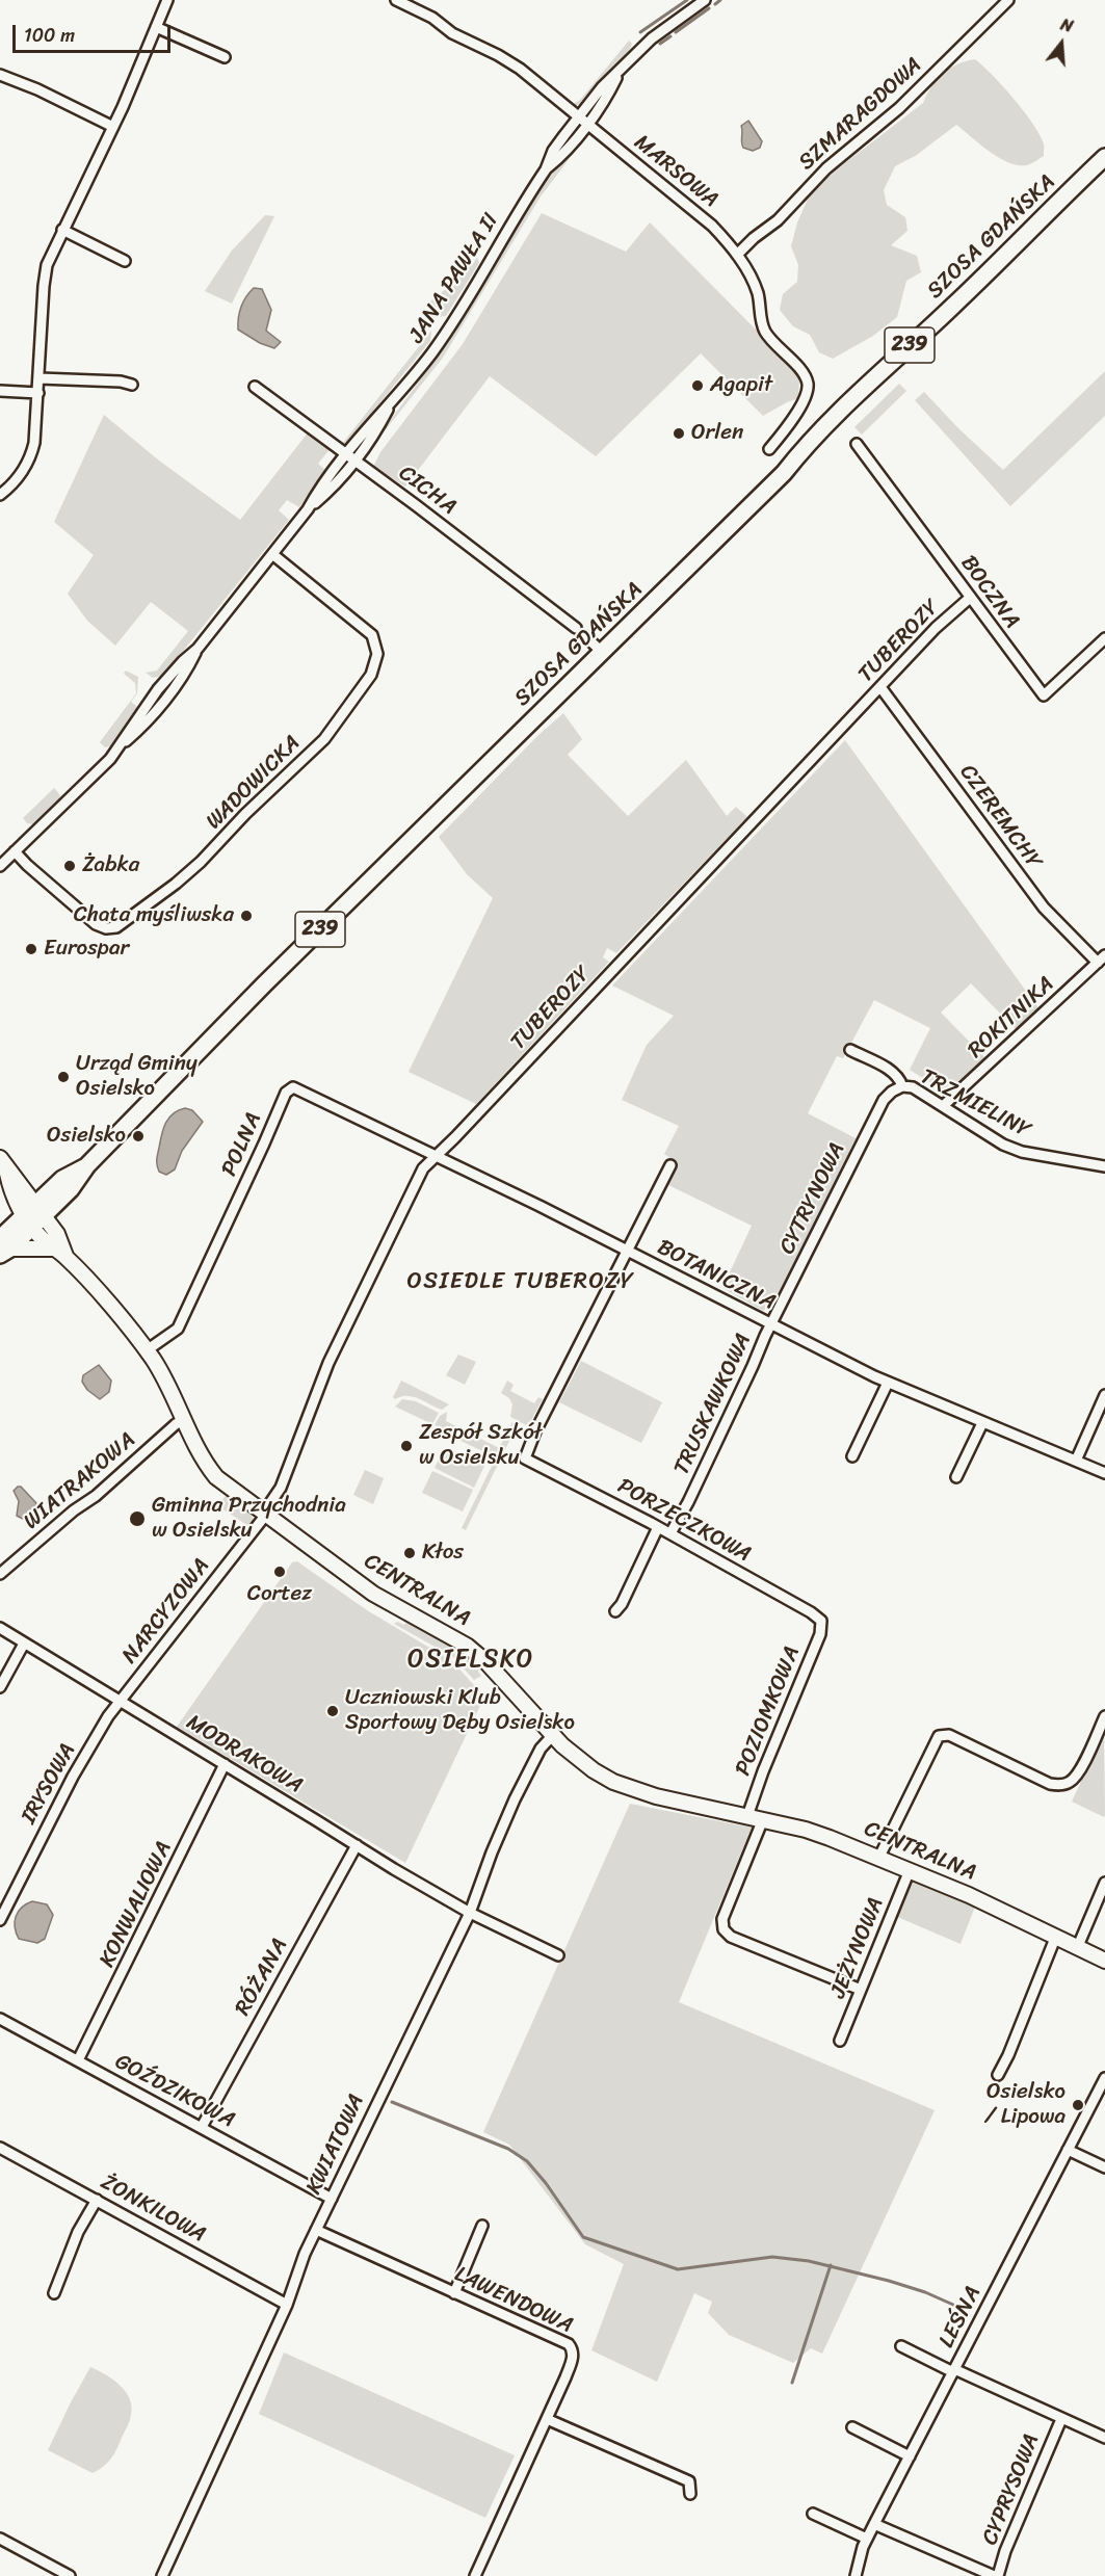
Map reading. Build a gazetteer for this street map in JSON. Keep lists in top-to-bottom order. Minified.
{"streets":{"main road":["SZOSA GDAŃSKA","239"],"street":["SZMARAGDOWA","MARSOWA","JANA PAWŁA II","CICHA","BOCZNA","TUBEROZY","WADOWICKA","CZEREMCHY","ROKITNIKA","TRZMIELINY","POLNA","CYTRYNOWA","BOTANICZNA","TRUSKAWKOWA","WIATRAKOWA","PORZECZKOWA","CENTRALNA","NARCYZOWA","POZIOMKOWA","MODRAKOWA","IRYSOWA","KONWALIOWA","JEŻYNOWA","RÓŻANA","GOŹDZIKOWA","KWIATOWA","ŻONKILOWA","LAWENDOWA","LEŚNA","CYPRYSOWA"]},"crossings":[["SZMARAGDOWA","MARSOWA"],["MARSOWA","JANA PAWŁA II"],["SZOSA GDAŃSKA","CENTRALNA"],["JANA PAWŁA II","CICHA"],["JANA PAWŁA II","WADOWICKA"],["BOCZNA","TUBEROZY"],["TUBEROZY","CZEREMCHY"],["TUBEROZY","POLNA"],["TUBEROZY","BOTANICZNA"],["TUBEROZY","CENTRALNA"],["TUBEROZY","NARCYZOWA"],["CZEREMCHY","ROKITNIKA"],["ROKITNIKA","TRZMIELINY"],["TRZMIELINY","CYTRYNOWA"],["POLNA","BOTANICZNA"],["POLNA","CENTRALNA"],["CYTRYNOWA","BOTANICZNA"],["CYTRYNOWA","TRUSKAWKOWA"],["BOTANICZNA","TRUSKAWKOWA"],["BOTANICZNA","PORZECZKOWA"],["TRUSKAWKOWA","PORZECZKOWA"],["WIATRAKOWA","CENTRALNA"],["PORZECZKOWA","POZIOMKOWA"],["CENTRALNA","NARCYZOWA"],["CENTRALNA","POZIOMKOWA"],["CENTRALNA","JEŻYNOWA"],["CENTRALNA","KWIATOWA"],["NARCYZOWA","MODRAKOWA"],["NARCYZOWA","IRYSOWA"],["MODRAKOWA","IRYSOWA"],["MODRAKOWA","KONWALIOWA"],["MODRAKOWA","RÓŻANA"],["MODRAKOWA","KWIATOWA"],["KONWALIOWA","GOŹDZIKOWA"],["RÓŻANA","GOŹDZIKOWA"],["GOŹDZIKOWA","KWIATOWA"],["KWIATOWA","ŻONKILOWA"],["KWIATOWA","LAWENDOWA"]],"districts":["OSIEDLE TUBEROZY","OSIELSKO"],"places":["Agapit","Orlen","Żabka","Chata myśliwska","Eurospar","Urząd Gminy Osielsko","Osielsko","Zespół Szkół w Osielsku","Gminna Przychodnia w Osielsku","Kłos","Cortez","Uczniowski Klub Sportowy Dęby Osielsko","Osielsko / Lipowa"],"scale_bar":"100 m","north":"top"}
